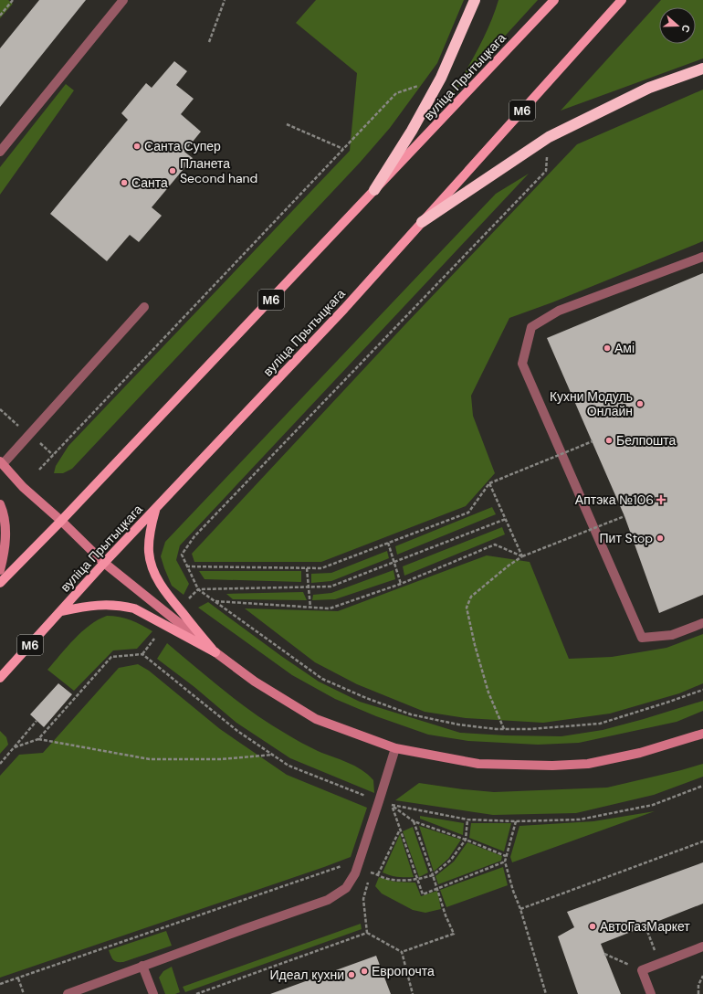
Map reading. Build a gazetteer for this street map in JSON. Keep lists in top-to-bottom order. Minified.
{"streets":{"main road":["вуліца Прытыцкага","М6"]},"places":{"other":["Санта Супер","Планета Second hand","Санта","Амі","Кухни Модуль Онлайн","Белпошта","Пит Stop","АвтоГазМаркет","Европочта","Идеал кухни"],"health":["Аптэка №106"]},"north":"right"}
